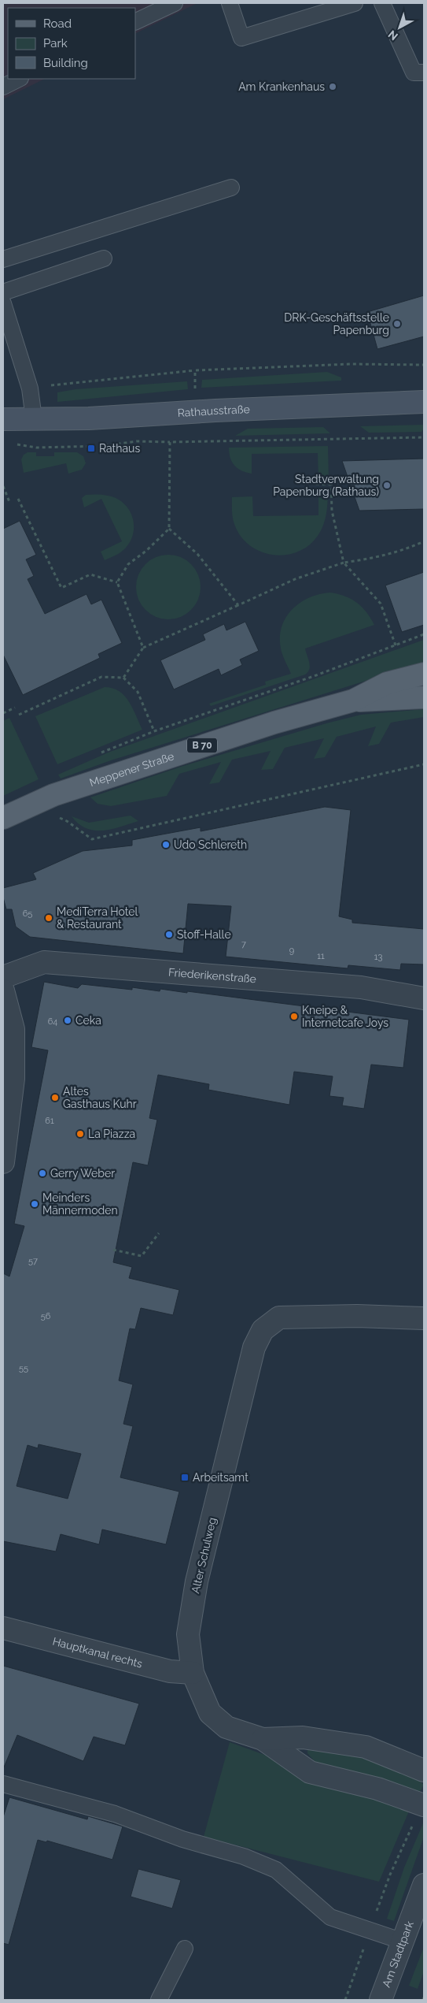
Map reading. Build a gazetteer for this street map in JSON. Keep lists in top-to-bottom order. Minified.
{"streets":{"main road":["B 70","Meppener Straße"],"street":["Rathausstraße","Friederikenstraße","Alter Schulweg","Hauptkanal rechts","Am Stadtpark"]},"crossings":[["Alter Schulweg","Hauptkanal rechts"]],"places":{"other":["Am Krankenhaus","DRK-Geschäftsstelle Papenburg","Stadtverwaltung Papenburg (Rathaus)","Udo Schlereth","MediTerra Hotel & Restaurant","Stoff-Halle","Kneipe & Internetcafe Joys","Ceka","Altes Gasthaus Kuhr","La Piazza","Gerry Weber","Meinders Männermoden"],"transit":["Rathaus","Arbeitsamt"]},"house_numbers":["65","7","9","11","13","64","61","57","56","55"],"legend":["Road","Park","Building"],"north":"bottom left"}
